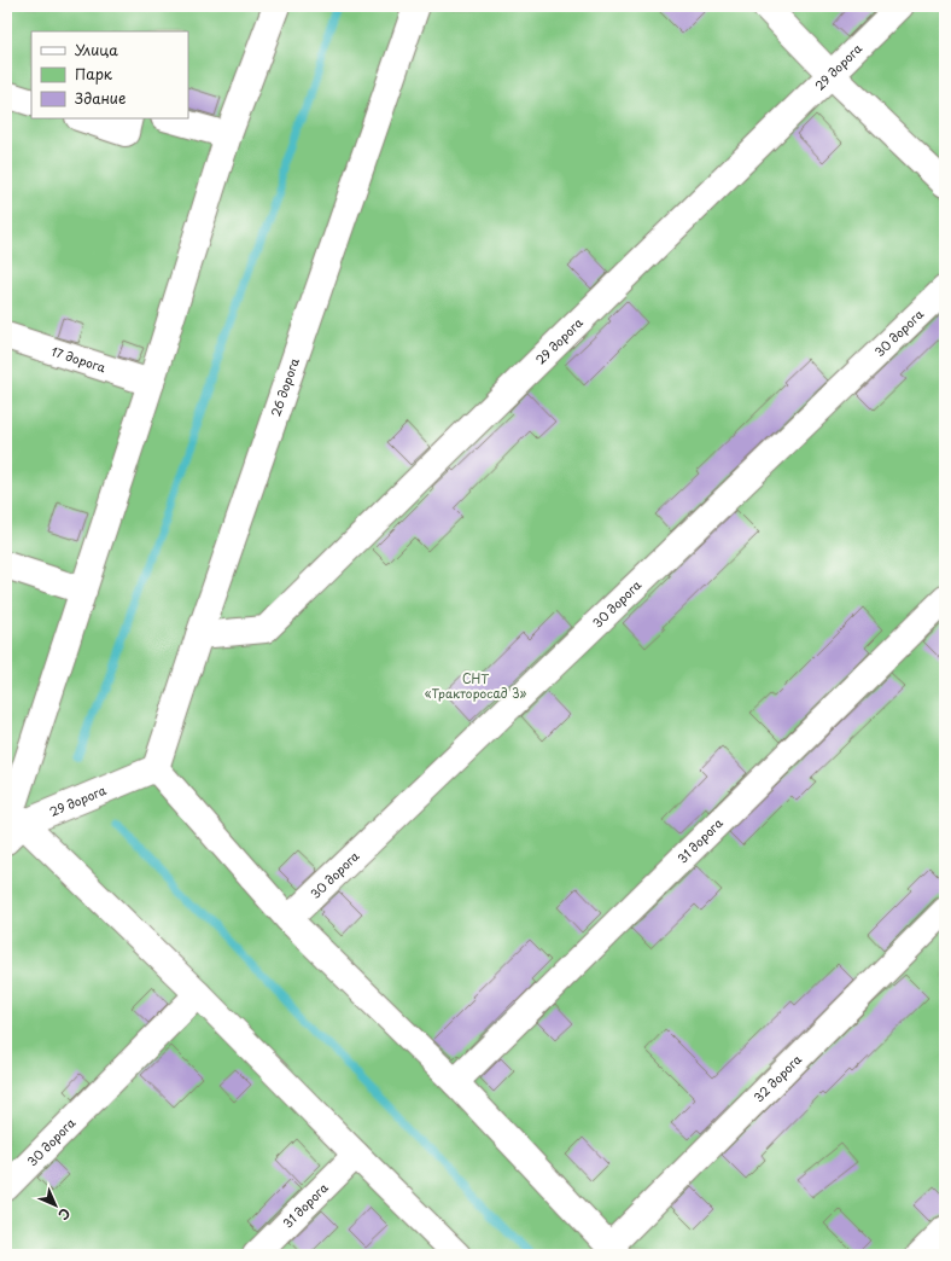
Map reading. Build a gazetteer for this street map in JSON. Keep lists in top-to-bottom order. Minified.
{"streets":{"street":["29 дорога","30 дорога","17 дорога","26 дорога","31 дорога","32 дорога"]},"crossings":[["29 дорога","26 дорога"]],"parks":["СНТ «Тракторосад 3»"],"legend":["Улица","Парк","Здание"],"north":"bottom right"}
